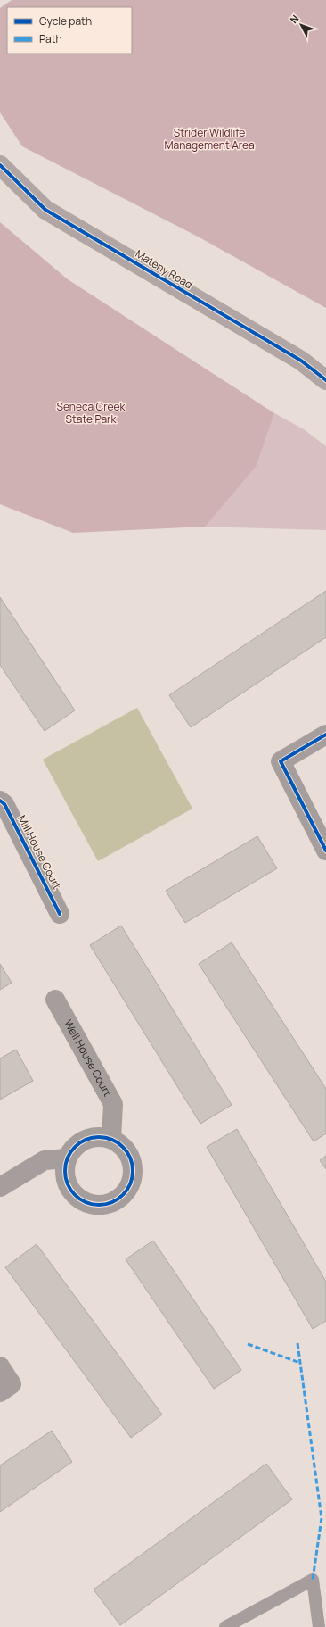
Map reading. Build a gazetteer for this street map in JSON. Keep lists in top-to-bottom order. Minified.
{"streets":{"street":["Mateny Road","Mill House Court","Well House Court"]},"parks":["Strider Wildlife Management Area","Seneca Creek State Park"],"legend":["Cycle path","Path"],"north":"top left"}
